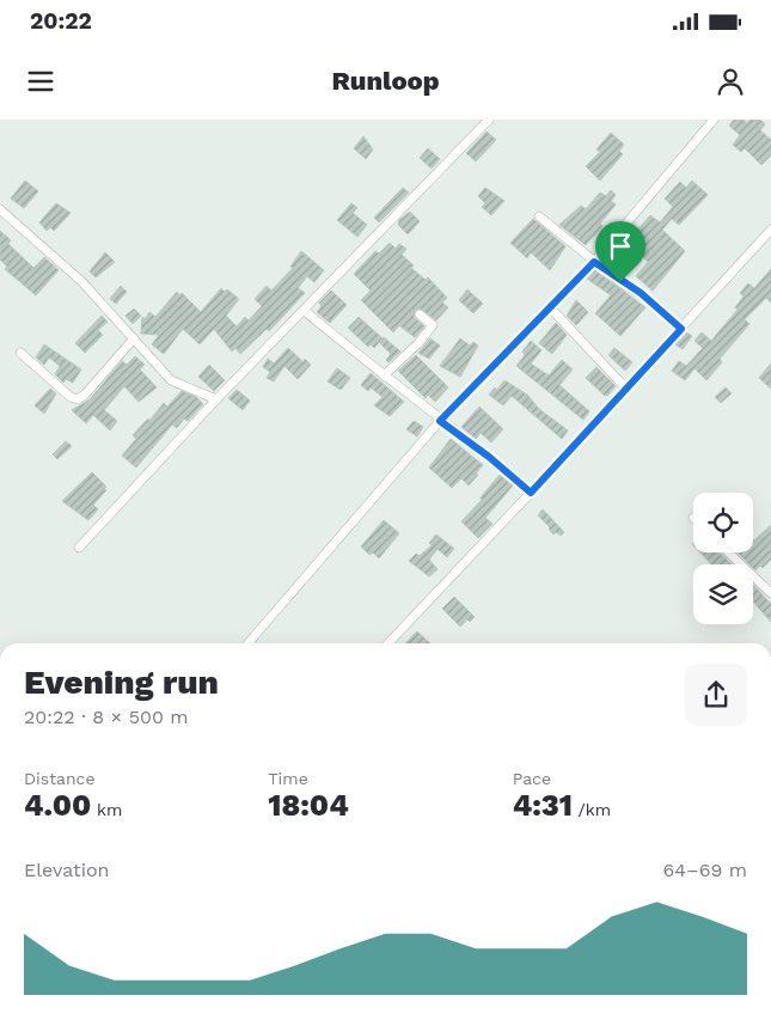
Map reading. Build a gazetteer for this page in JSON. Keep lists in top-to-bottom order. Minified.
{"page":{"status":"20:22","header":"Runloop","heading":["Evening run","20:22 · 8 × 500 m"],"stats":[["Distance","4.00 km"],["Time","18:04"],["Pace","4:31 /km"]],"chart":["Elevation","64–69 m"]}}
